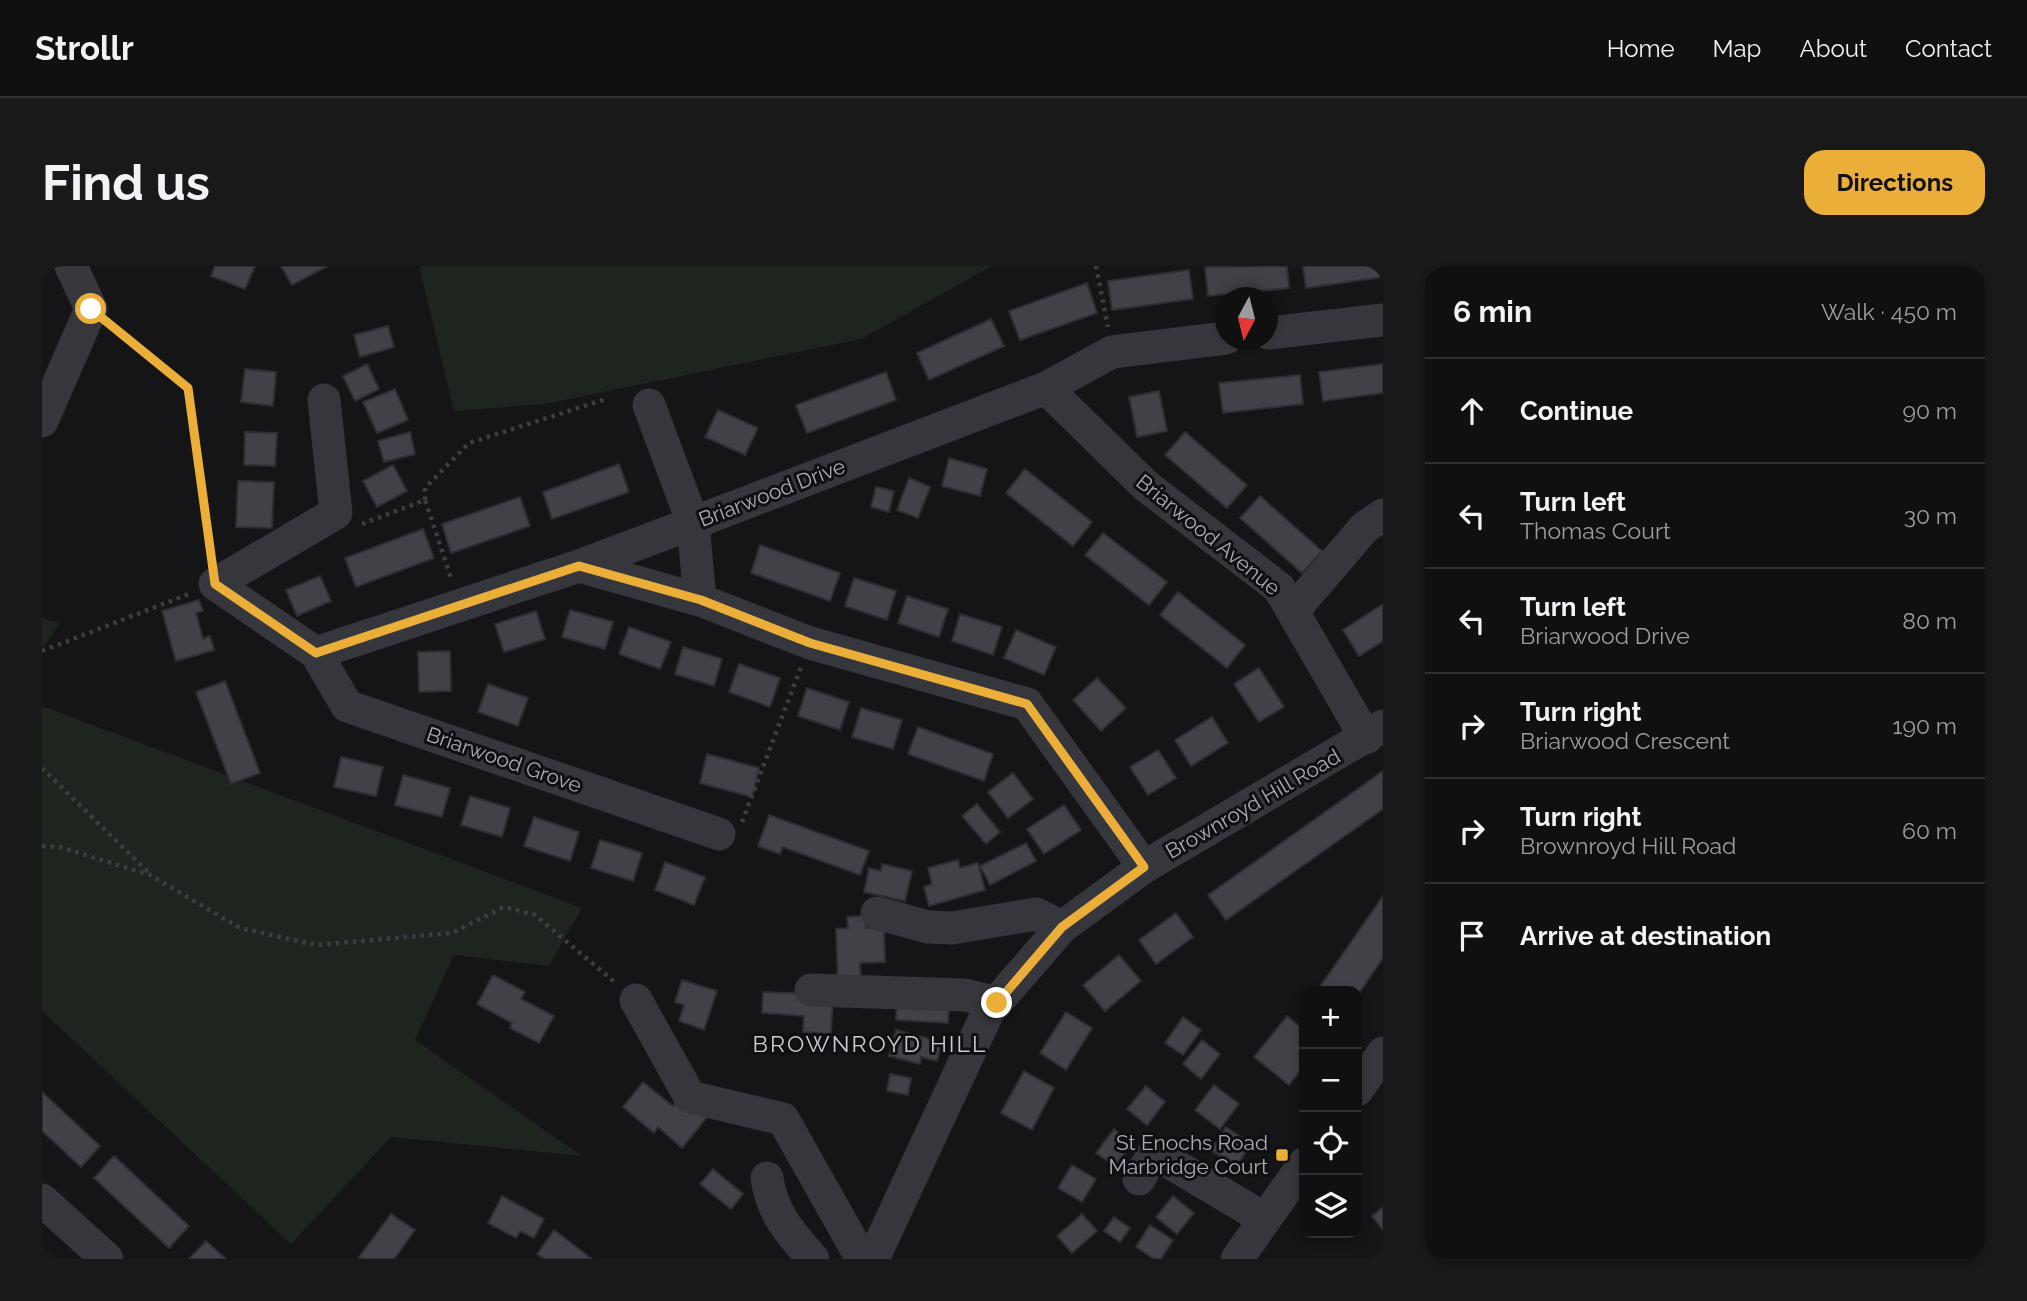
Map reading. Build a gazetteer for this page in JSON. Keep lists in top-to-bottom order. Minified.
{"streets":{"street":["Briarwood Drive","Briarwood Avenue","Briarwood Grove","Brownroyd Hill Road"]},"crossings":[["Briarwood Drive","Briarwood Avenue"],["Briarwood Drive","Briarwood Grove"],["Briarwood Avenue","Brownroyd Hill Road"]],"districts":["BROWNROYD HILL"],"places":{"transit":["St Enochs Road Marbridge Court"]},"north":"bottom","page":{"header":"Strollr","nav":["Home","Map","About","Contact"],"buttons":"Directions","title":"Find us","heading":["6 min","Walk · 450 m"],"list":[["Continue","90 m"],["Turn left","Thomas Court","30 m"],["Turn left","Briarwood Drive","80 m"],["Turn right","Briarwood Crescent","190 m"],["Turn right","Brownroyd Hill Road","60 m"],"Arrive at destination"],"map_buttons":["+","−"]}}
